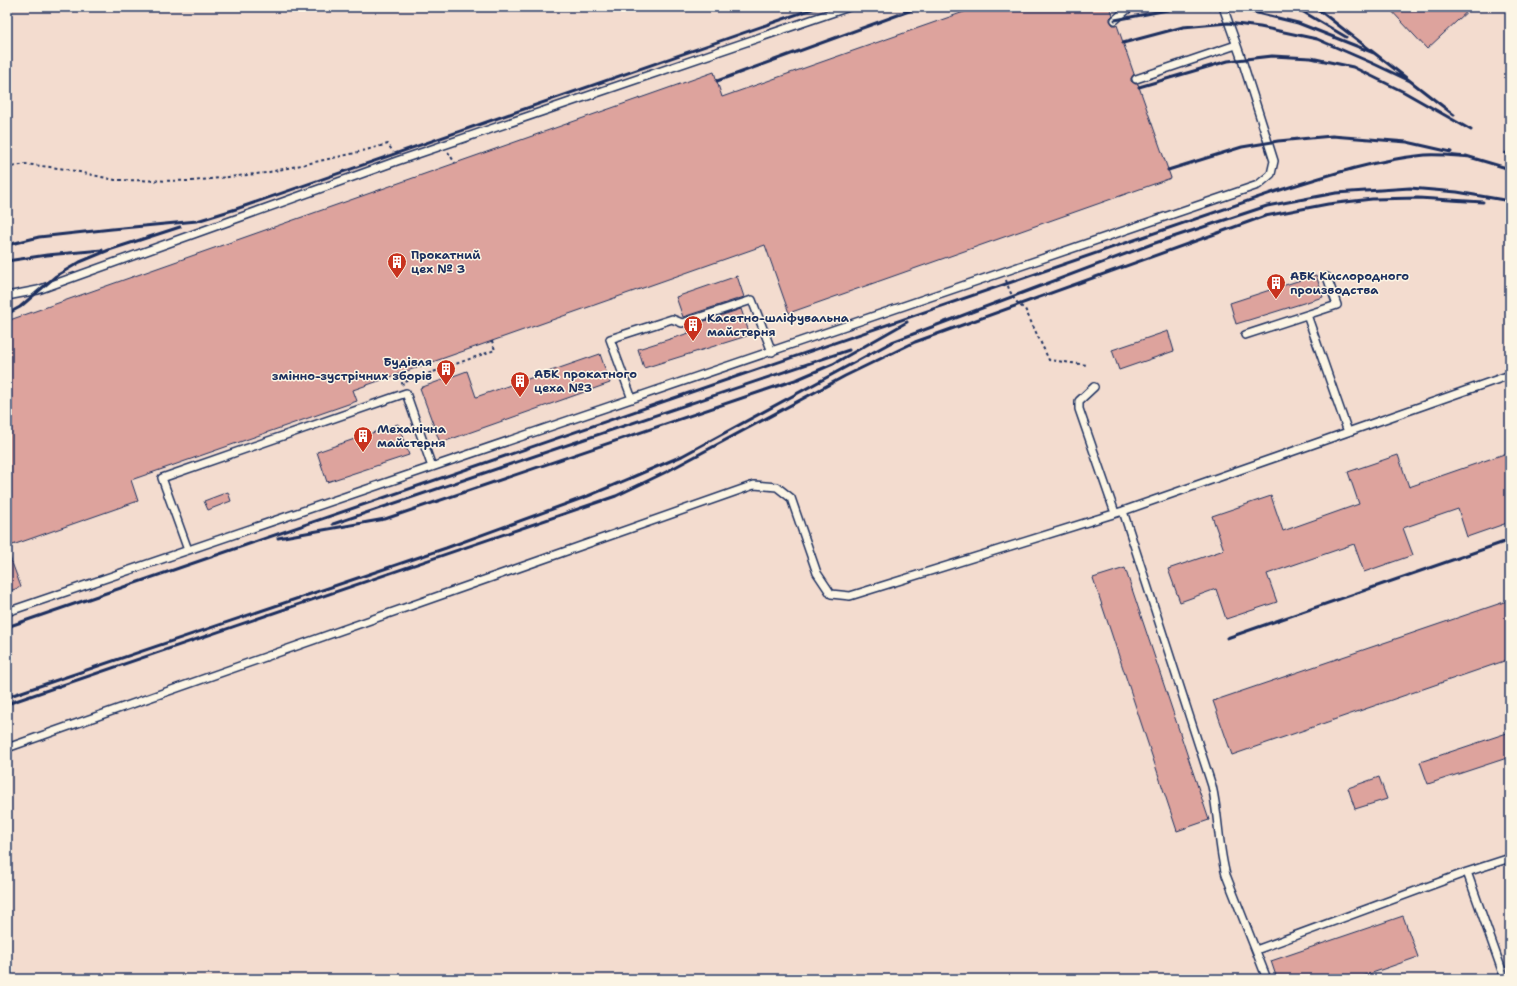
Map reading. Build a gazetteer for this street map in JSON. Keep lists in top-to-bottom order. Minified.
{"places":{"building":["Прокатний цех № 3","АБК Кислородного производства","Касетно-шліфувальна майстерня","Будівля змінно-зустрічних зборів","АБК прокатного цеха №3","Механічна майстерня"]}}
